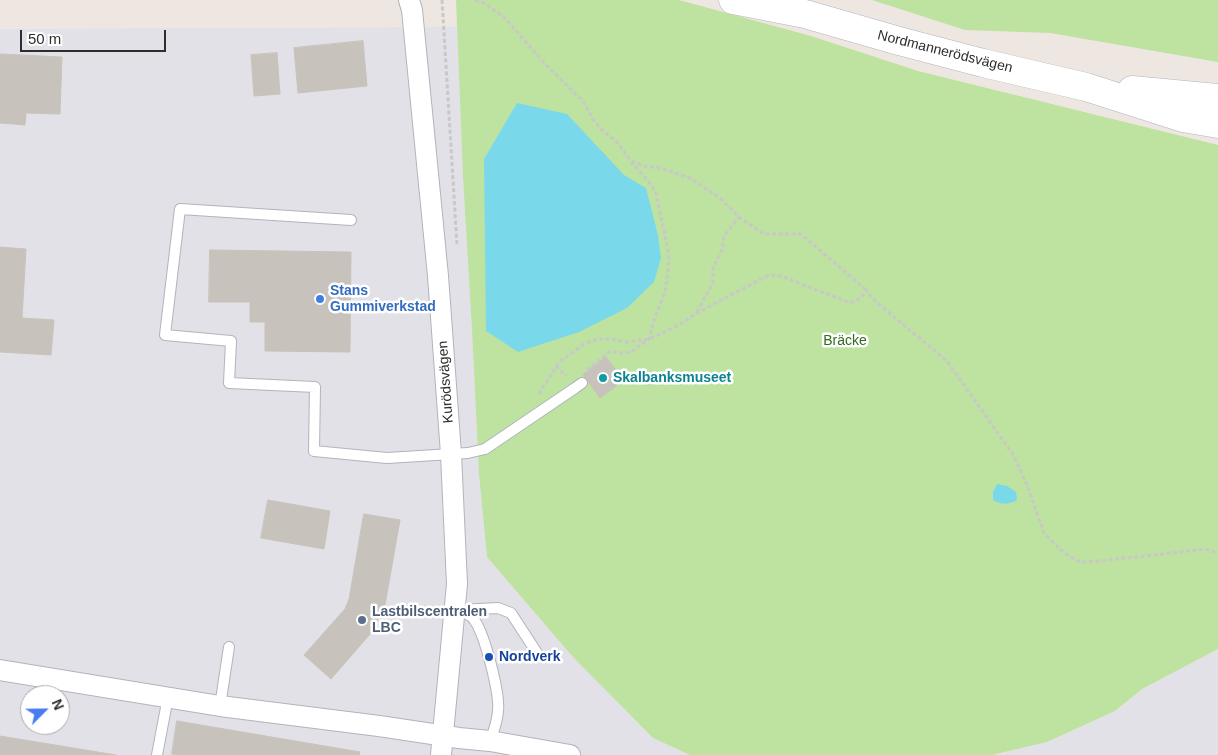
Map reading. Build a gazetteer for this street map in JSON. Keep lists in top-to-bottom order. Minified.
{"streets":{"main road":["Nordmannerödsvägen"],"street":["Kurödsvägen"]},"parks":["Bräcke"],"places":["Stans Gummiverkstad","Skalbanksmuseet","Lastbilscentralen LBC","Nordverk"],"scale_bar":"50 m","north":"top right"}
